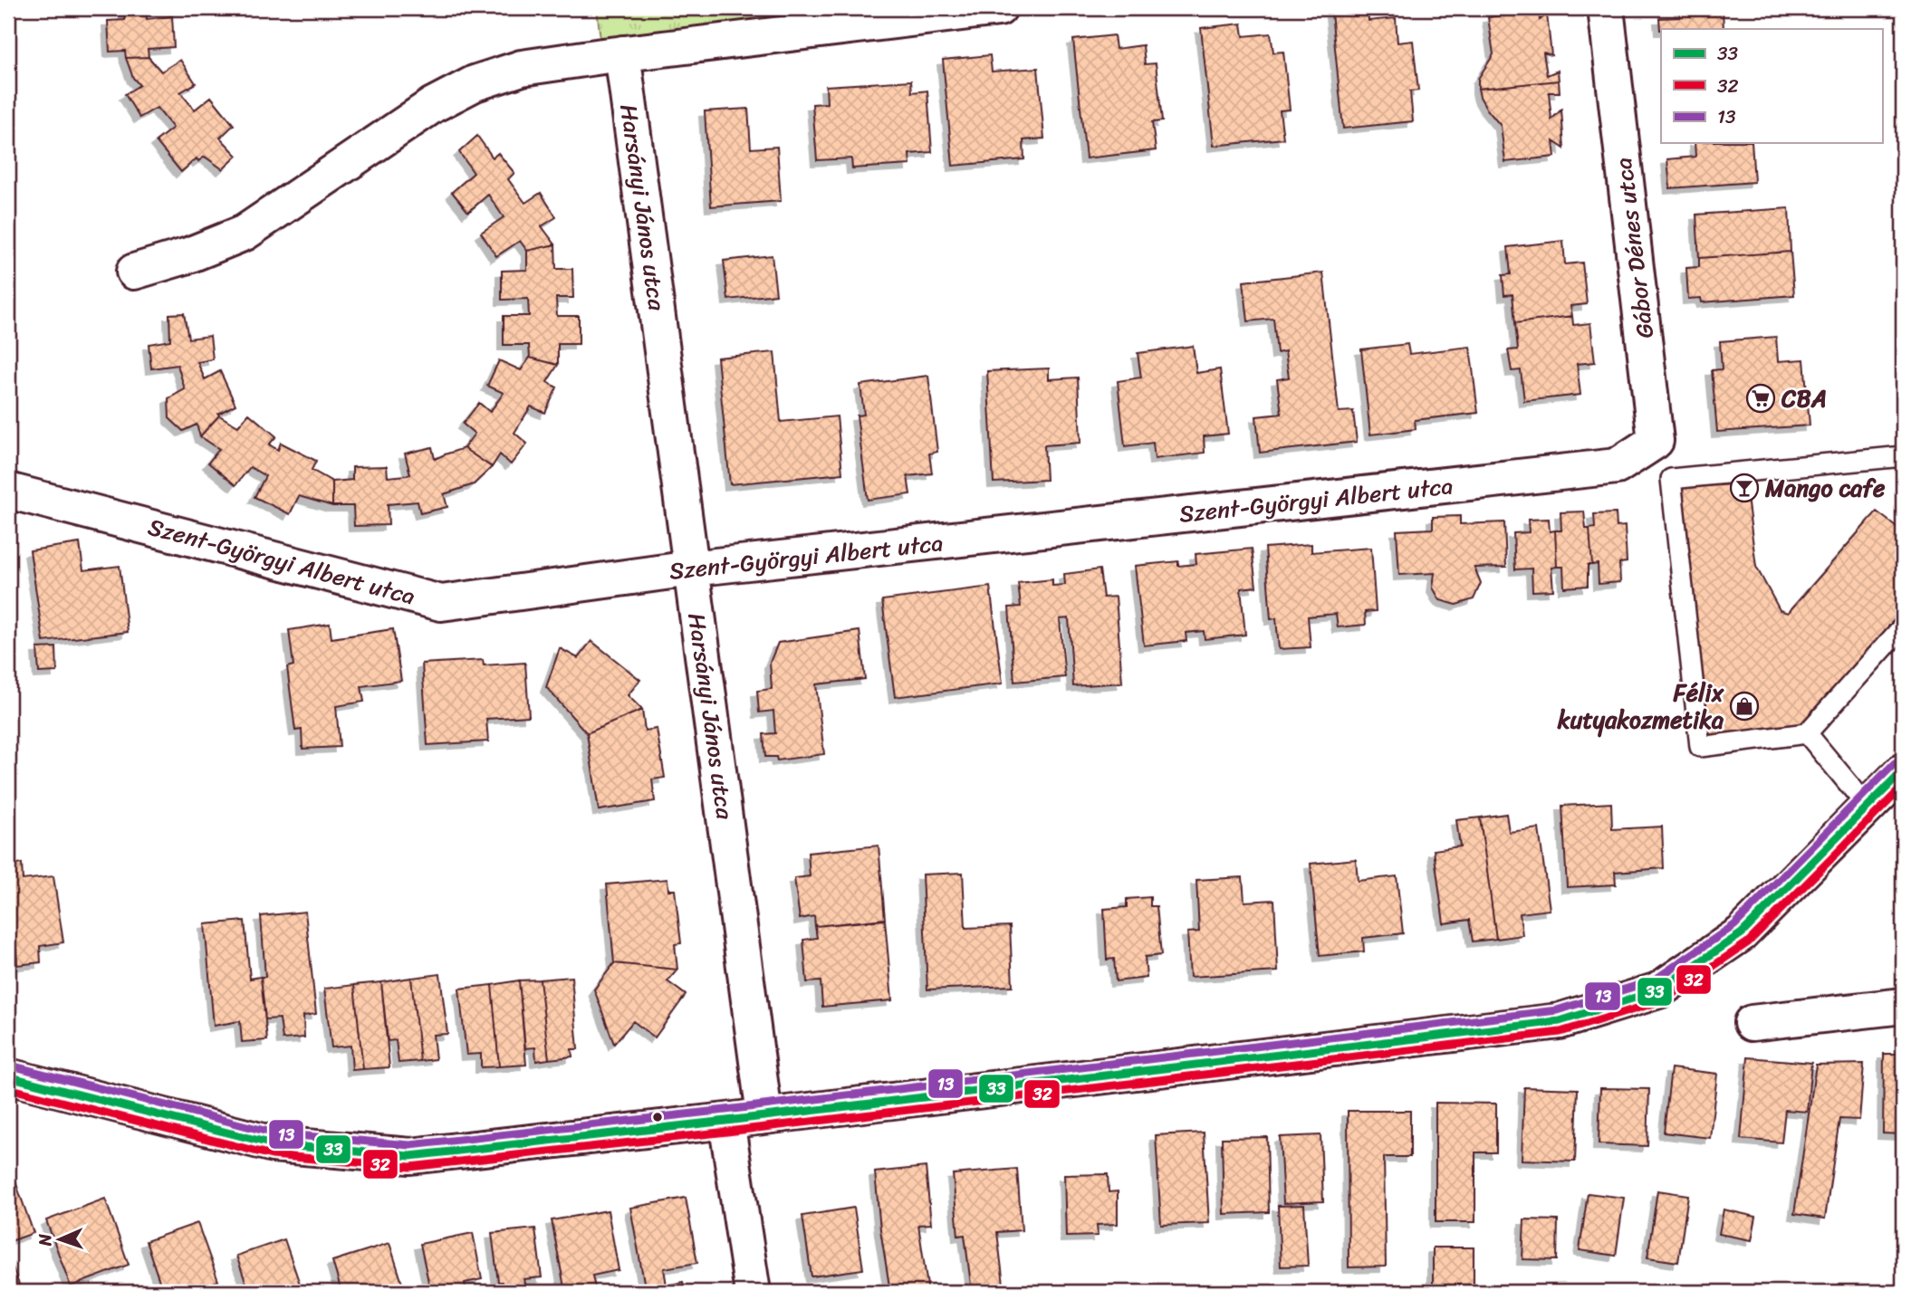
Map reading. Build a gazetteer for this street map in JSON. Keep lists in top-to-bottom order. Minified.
{"streets":{"street":["Harsányi János utca","Gábor Dénes utca","Szent-Györgyi Albert utca"]},"crossings":[["Harsányi János utca","Szent-Györgyi Albert utca"],["Gábor Dénes utca","Szent-Györgyi Albert utca"]],"places":{"supermarket":["CBA"],"bar":["Mango cafe"],"shop":["Félix kutyakozmetika"]},"lines":["transit line 13","transit line 33","transit line 32"],"legend":["33","32","13"],"north":"left"}
